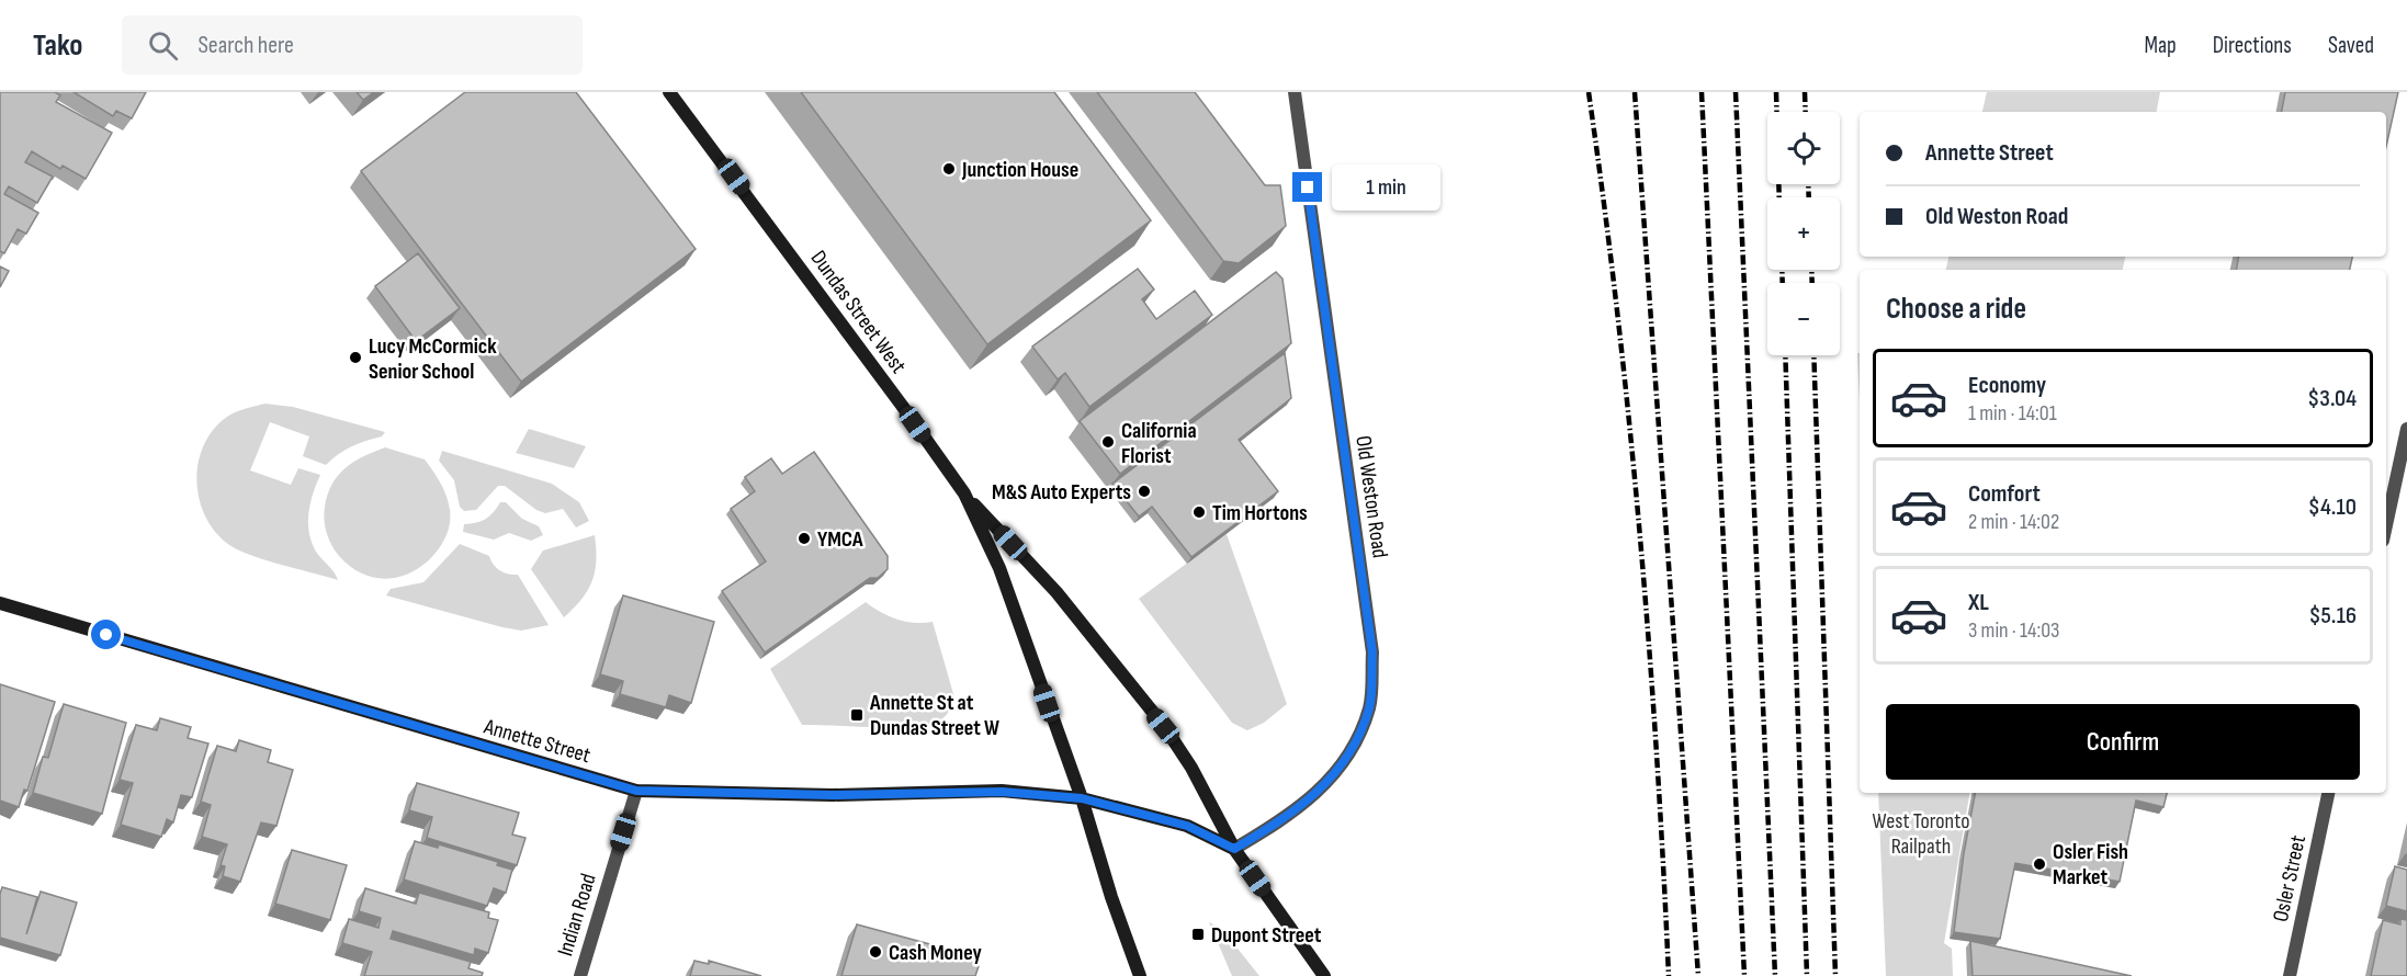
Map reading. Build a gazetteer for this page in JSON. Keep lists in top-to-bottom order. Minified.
{"streets":{"main road":["Dundas Street West","Annette Street"],"street":["Old Weston Road","Osler Street","Indian Road"]},"crossings":[["Dundas Street West","Annette Street"],["Annette Street","Indian Road"]],"parks":["West Toronto Railpath"],"places":{"other":["Junction House","Lucy McCormick Senior School","California Florist","M&S Auto Experts","Tim Hortons","YMCA","Osler Fish Market","Cash Money"],"transit":["Annette St at Dundas Street W","Dupont Street"]},"page":{"header":"Tako","search":"Search here","nav":["Map","Directions","Saved"],"map_buttons":["+","−"],"banner":["Annette Street","Old Weston Road"],"bubble":"1 min","heading":"Choose a ride","list":[{"name":"Economy","note":"1 min · 14:01","value":"$3.04"},{"name":"Comfort","note":"2 min · 14:02","value":"$4.10"},{"name":"XL","note":"3 min · 14:03","value":"$5.16"}],"buttons":"Confirm"}}
